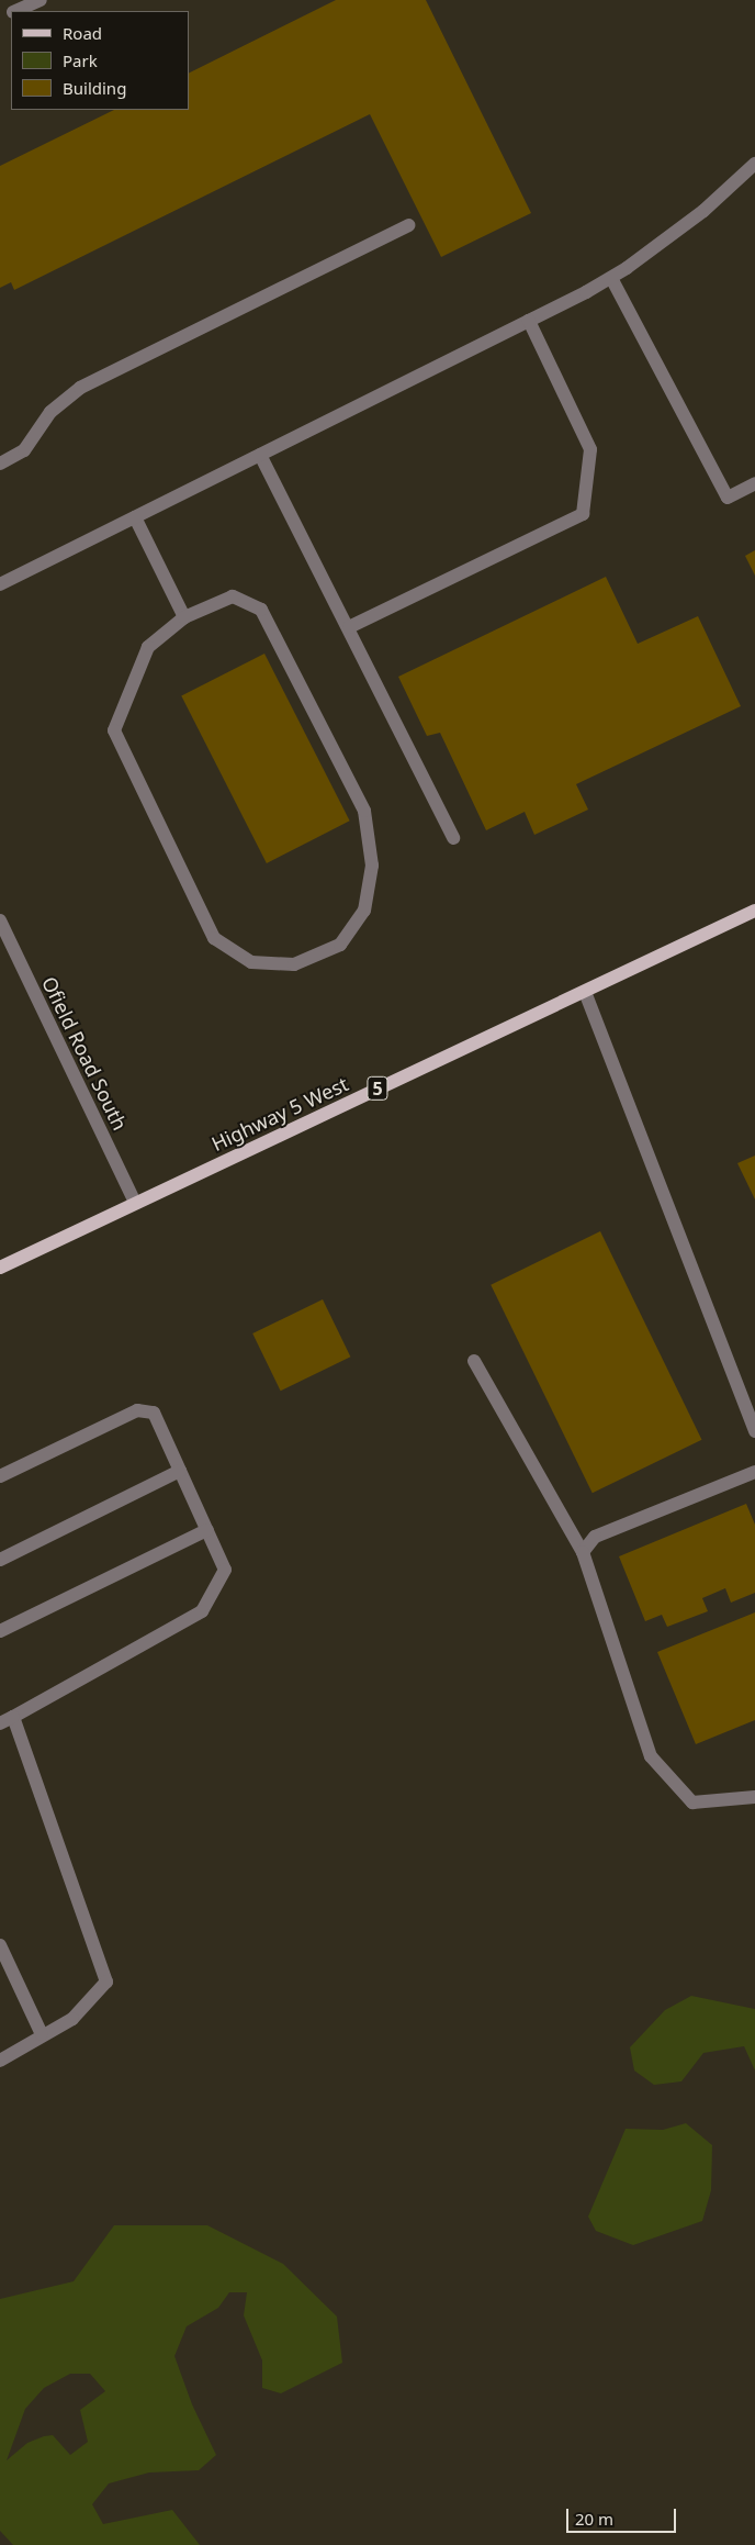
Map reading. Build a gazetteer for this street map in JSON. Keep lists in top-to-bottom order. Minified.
{"streets":{"main road":["5","Highway 5 West"],"street":["Ofield Road South"]},"crossings":[["Ofield Road South","Highway 5 West"]],"legend":["Road","Park","Building"],"scale_bar":"20 m"}
